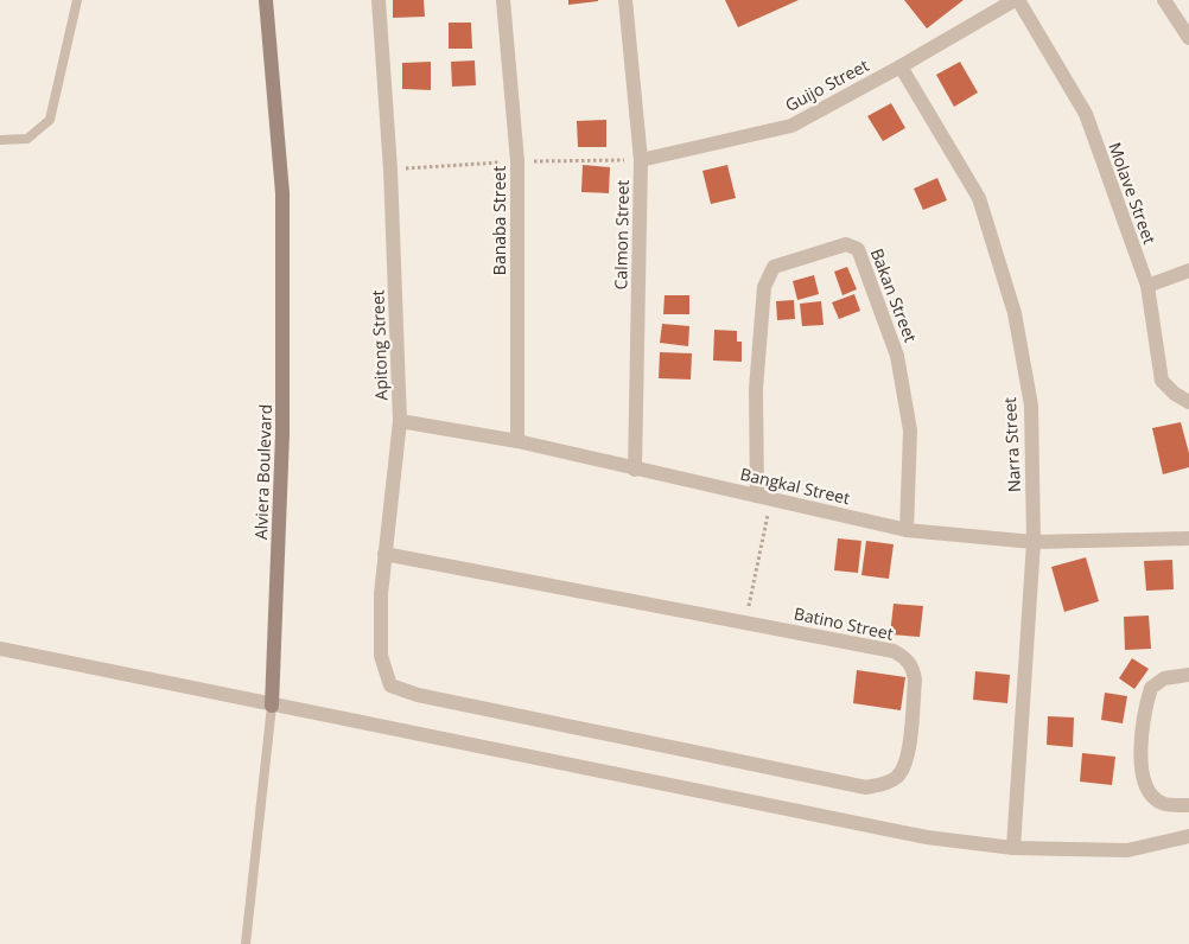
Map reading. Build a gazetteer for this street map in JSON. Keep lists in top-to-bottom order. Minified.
{"streets":{"street":["Guijo Street","Molave Street","Banaba Street","Calmon Street","Bakan Street","Apitong Street","Narra Street","Alviera Boulevard","Bangkal Street","Batino Street"]},"crossings":[["Guijo Street","Molave Street"],["Guijo Street","Calmon Street"],["Guijo Street","Narra Street"],["Banaba Street","Bangkal Street"],["Calmon Street","Bangkal Street"],["Bakan Street","Bangkal Street"],["Apitong Street","Bangkal Street"],["Apitong Street","Batino Street"],["Narra Street","Bangkal Street"]]}
